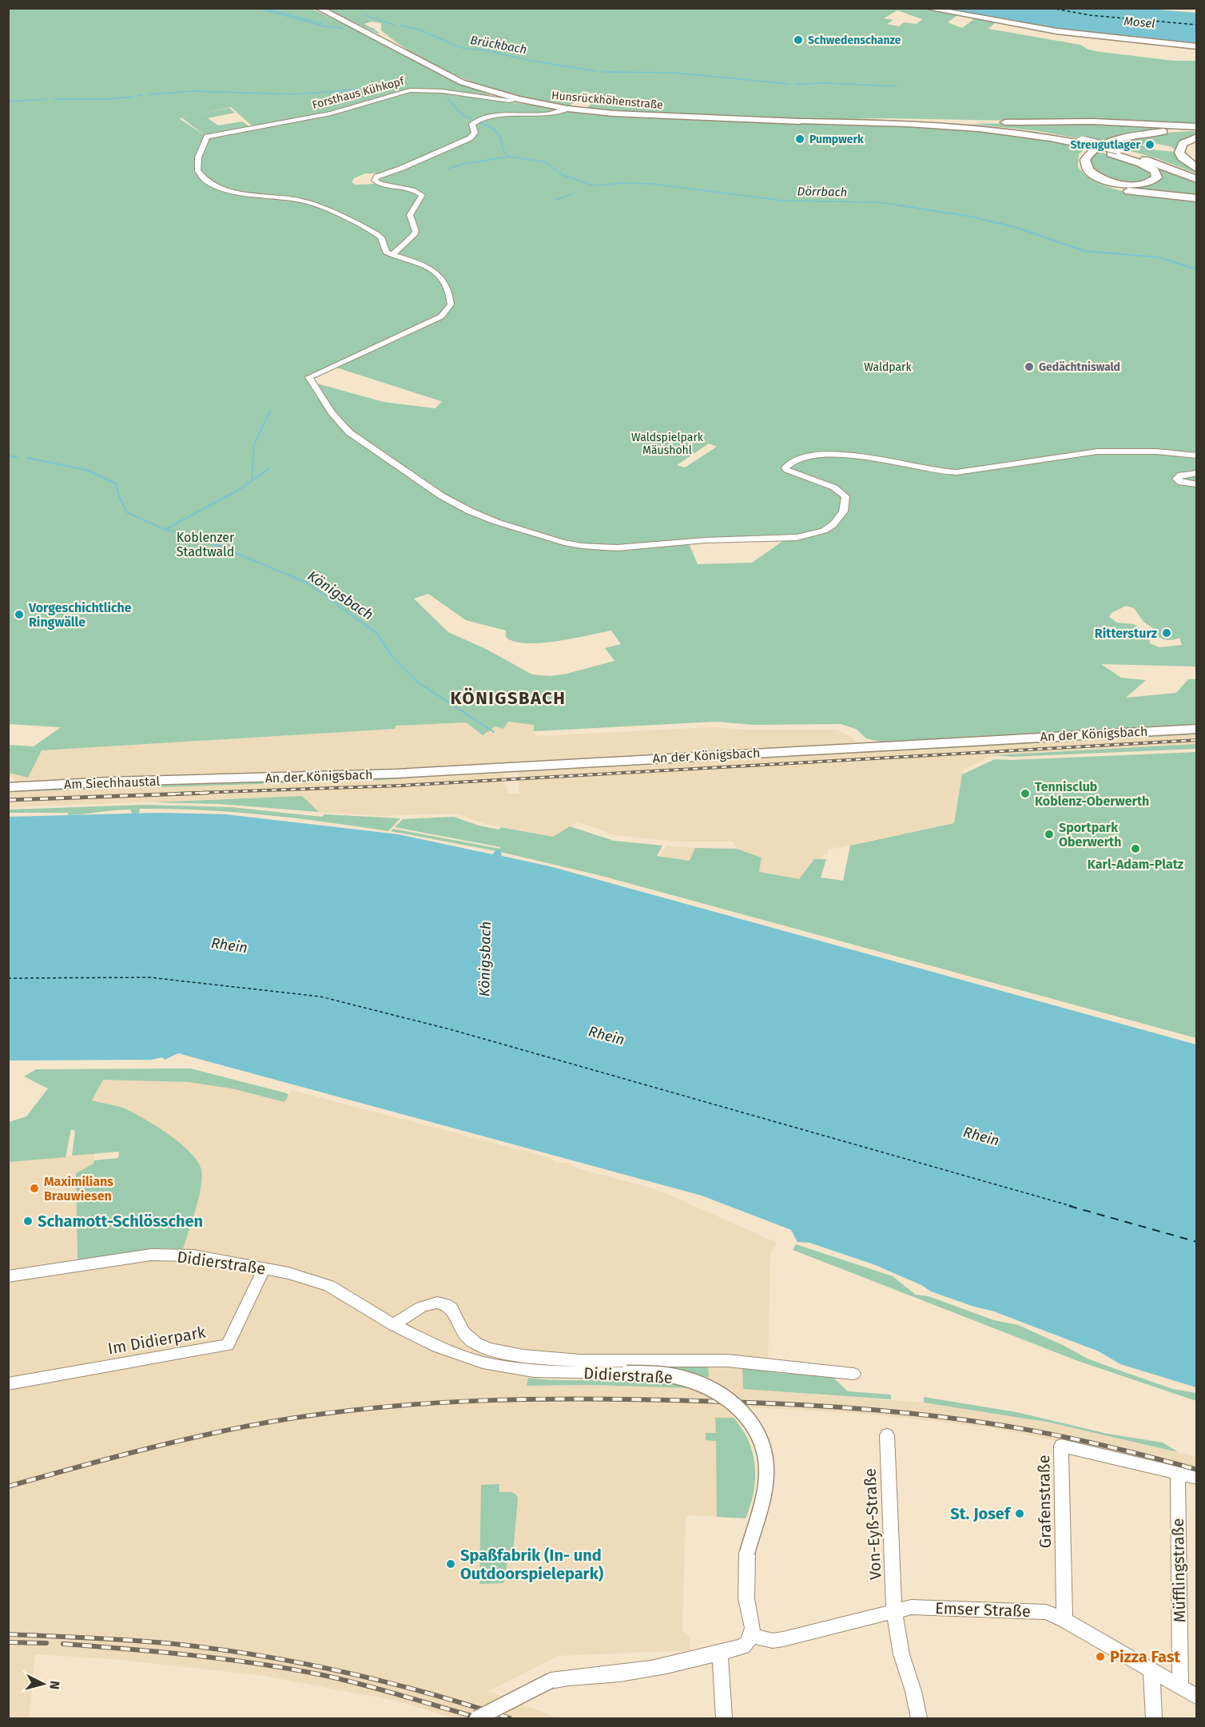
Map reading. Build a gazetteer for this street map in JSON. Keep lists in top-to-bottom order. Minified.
{"streets":{"main road":["Hunsrückhöhenstraße","An der Königsbach","Am Siechhaustal"],"street":["Forsthaus Kühkopf","Didierstraße","Im Didierpark","Grafenstraße","Von-Eyß-Straße","Müfflingstraße","Emser Straße"]},"crossings":[["Forsthaus Kühkopf","Hunsrückhöhenstraße"],["An der Königsbach","Am Siechhaustal"],["Didierstraße","Im Didierpark"],["Didierstraße","Emser Straße"],["Grafenstraße","Müfflingstraße"],["Grafenstraße","Emser Straße"],["Von-Eyß-Straße","Emser Straße"],["Müfflingstraße","Emser Straße"]],"districts":["KÖNIGSBACH"],"water":["Mosel","Brückbach","Dörrbach","Königsbach","Rhein"],"parks":["Waldpark","Waldspielpark Mäushohl","Koblenzer Stadtwald"],"places":["Schwedenschanze","Pumpwerk","Streugutlager","Gedächtniswald","Vorgeschichtliche Ringwälle","Rittersturz","Tennisclub Koblenz-Oberwerth","Sportpark Oberwerth","Karl-Adam-Platz","Maximilians Brauwiesen","Schamott-Schlösschen","St. Josef","Spaßfabrik (In- und Outdoorspielepark)","Pizza Fast"],"north":"right"}
